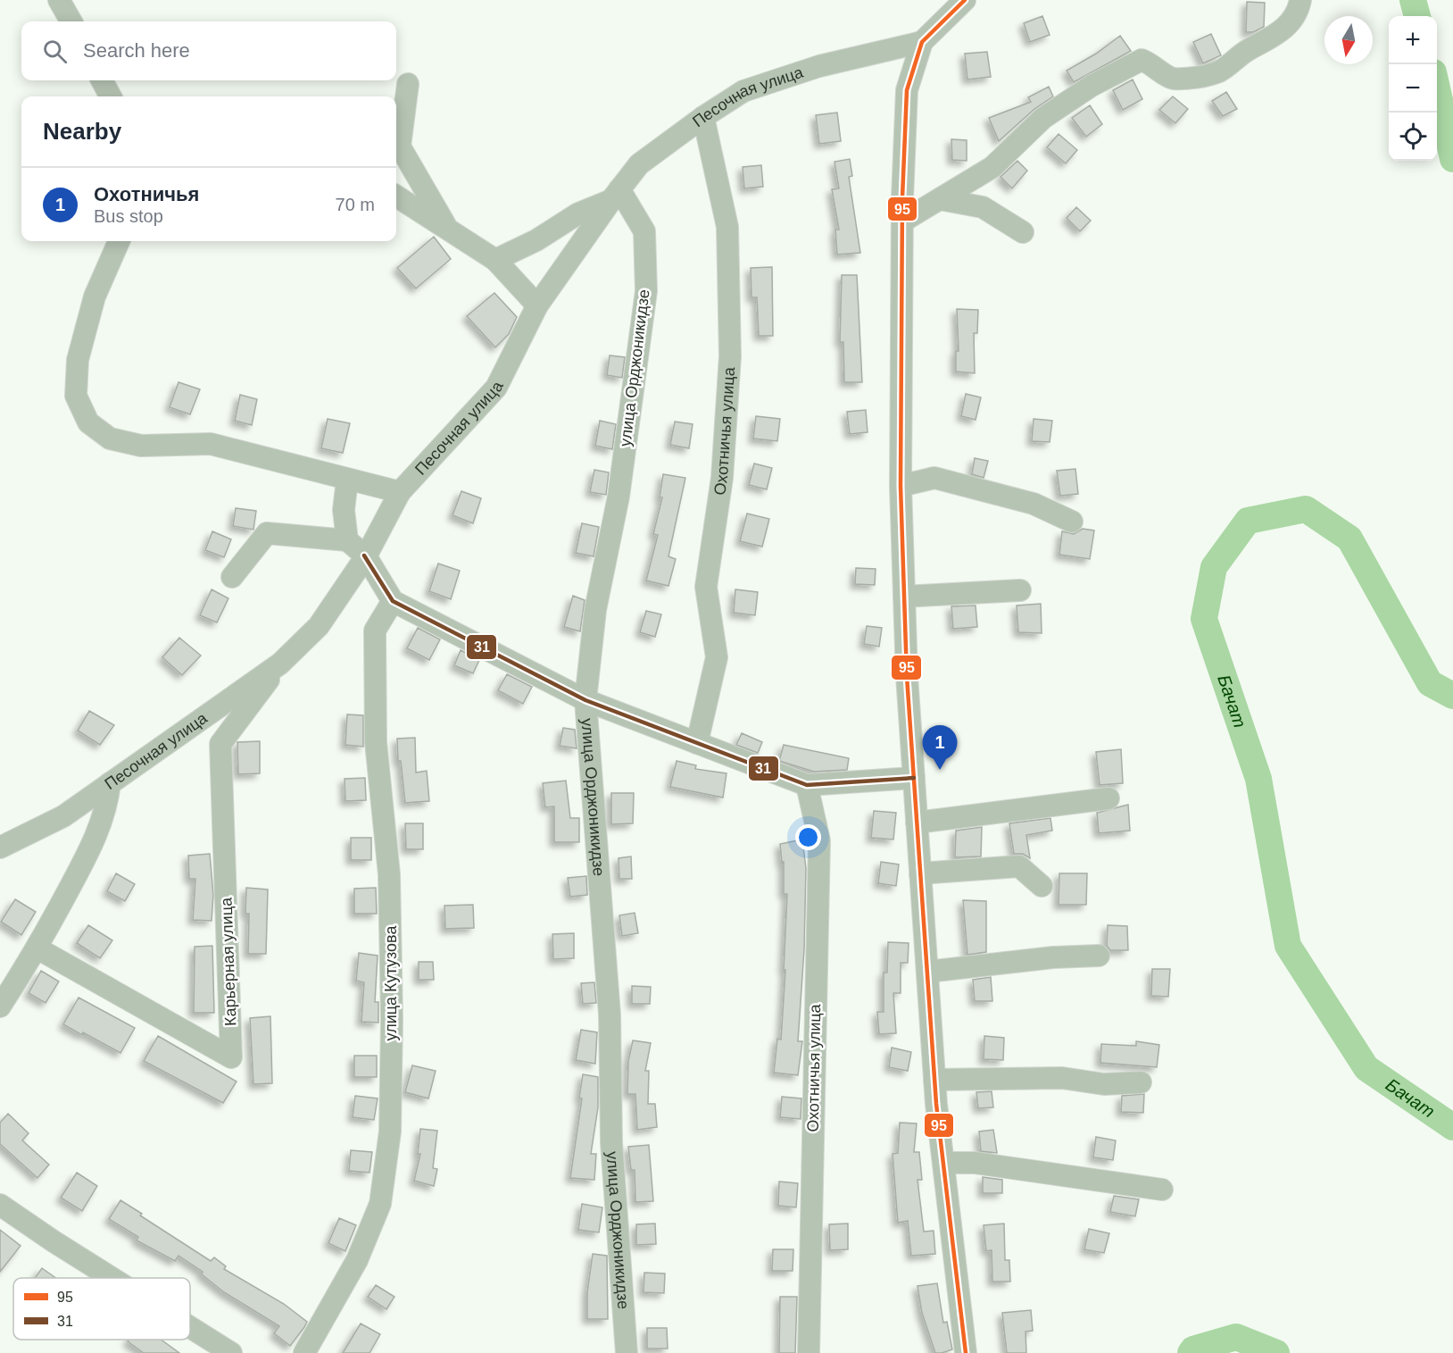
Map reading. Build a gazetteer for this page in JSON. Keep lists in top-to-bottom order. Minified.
{"streets":{"street":["Песочная улица","улица Орджоникидзе","Охотничья улица","Карьерная улица","улица Кутузова"]},"crossings":[["Песочная улица","улица Орджоникидзе"],["Песочная улица","Охотничья улица"],["Песочная улица","Карьерная улица"]],"water":["Бачат"],"lines":["transit line 95","transit line 31"],"legend":["95","31"],"north":"bottom","page":{"map_buttons":["+","−"],"search":"Search here","heading":"Nearby","list":[{"mark":"1","name":"Охотничья","note":"Bus stop","value":"70 m"}],"pins":"1"}}
